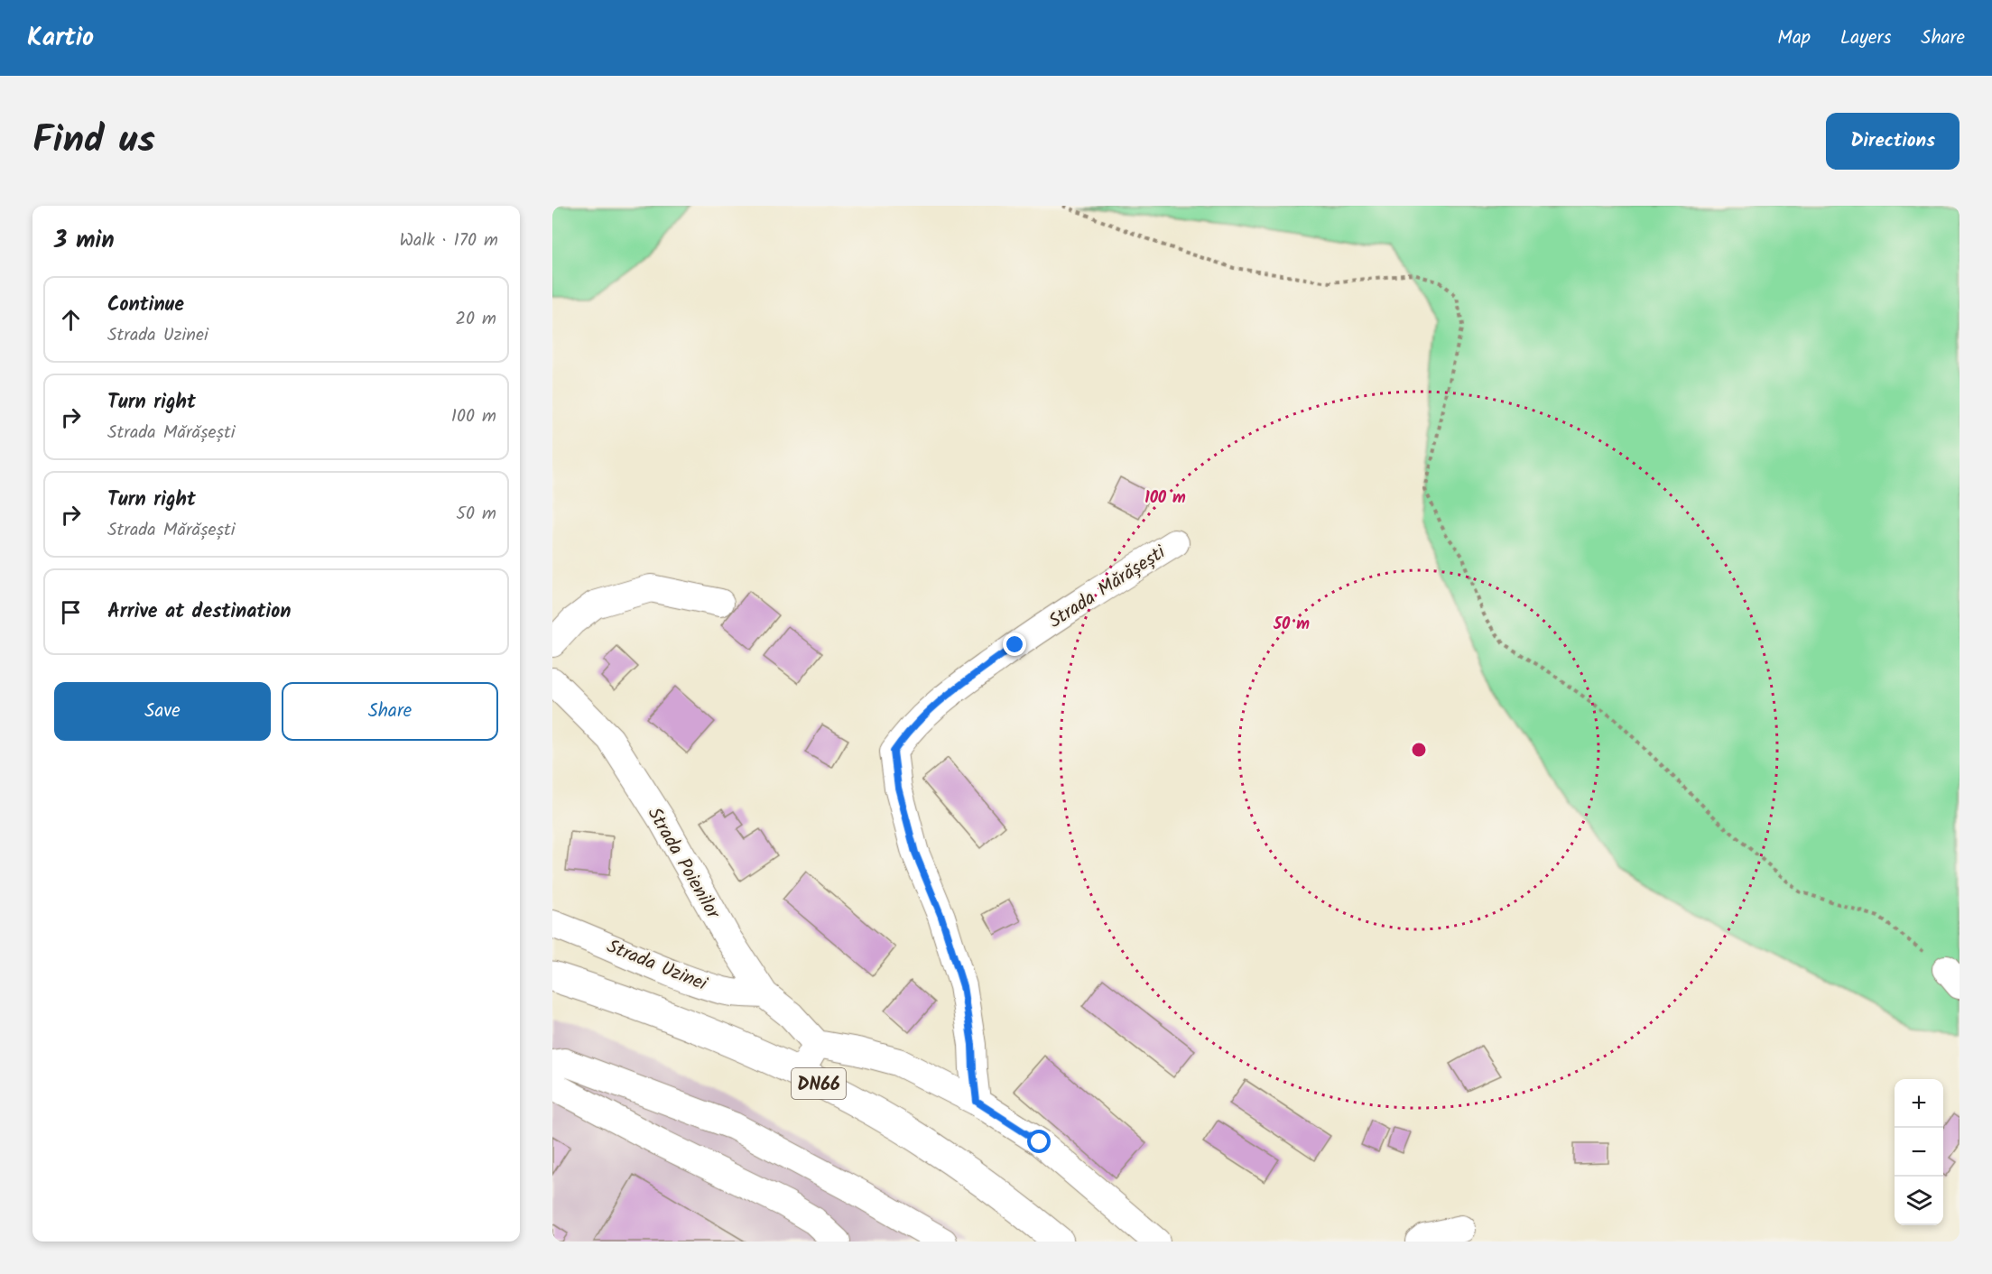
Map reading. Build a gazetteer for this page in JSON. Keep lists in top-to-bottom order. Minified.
{"streets":{"main road":["DN66"],"street":["Strada Mărășești","Strada Poienilor","Strada Uzinei"]},"crossings":[["Strada Poienilor","Strada Uzinei"]],"page":{"header":"Kartio","nav":["Map","Layers","Share"],"title":"Find us","buttons":["Directions",["Save","Share"]],"heading":["3 min","Walk · 170 m"],"list":[["Continue","Strada Uzinei","20 m"],["Turn right","Strada Mărășești","100 m"],["Turn right","Strada Mărășești","50 m"],"Arrive at destination"],"map_buttons":["+","−"]},"rings":["100 m","50 m"]}
